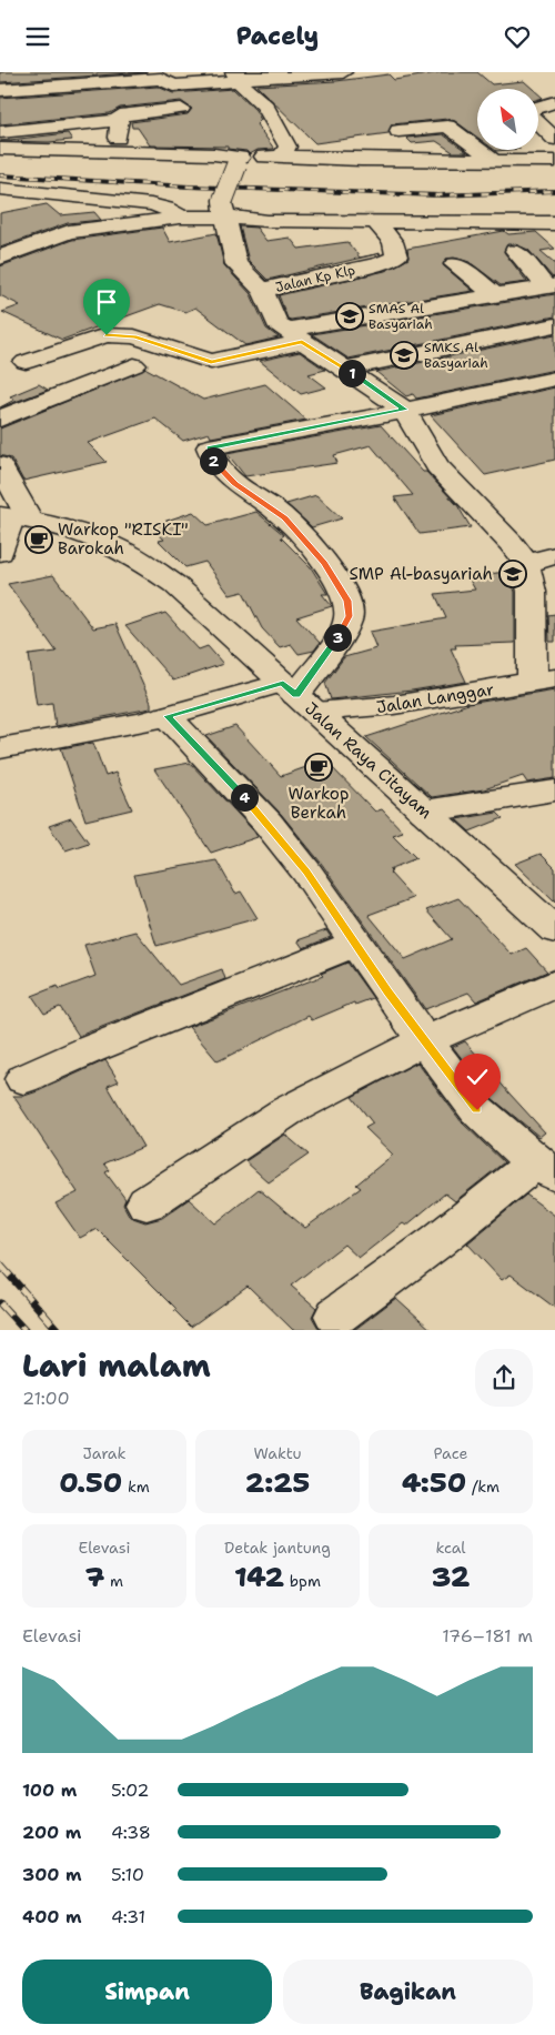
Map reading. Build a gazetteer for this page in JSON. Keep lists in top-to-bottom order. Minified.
{"streets":{"street":["Jalan Kp Klp","Jalan Langgar","Jalan Raya Citayam"]},"crossings":[["Jalan Kp Klp","Jalan Langgar"],["Jalan Langgar","Jalan Raya Citayam"]],"places":{"school or university":["SMAS Al Basyariah","SMKS Al Basyariah","SMP Al-basyariah"],"cafe":["Warkop \"RISKI\" Barokah","Warkop Berkah"]},"north":"top left","page":{"header":"Pacely","pins":["1","2","3","4"],"heading":["Lari malam","21:00"],"stats":[["Jarak","0.50 km"],["Waktu","2:25"],["Pace","4:50 /km"],["Elevasi","7 m"],["Detak jantung","142 bpm"],["kcal","32"]],"chart":["Elevasi","176–181 m"],"list":[{"name":"100 m","note":"5:02"},{"name":"200 m","note":"4:38"},{"name":"300 m","note":"5:10"},{"name":"400 m","note":"4:31"}],"buttons":["Simpan","Bagikan"]}}
